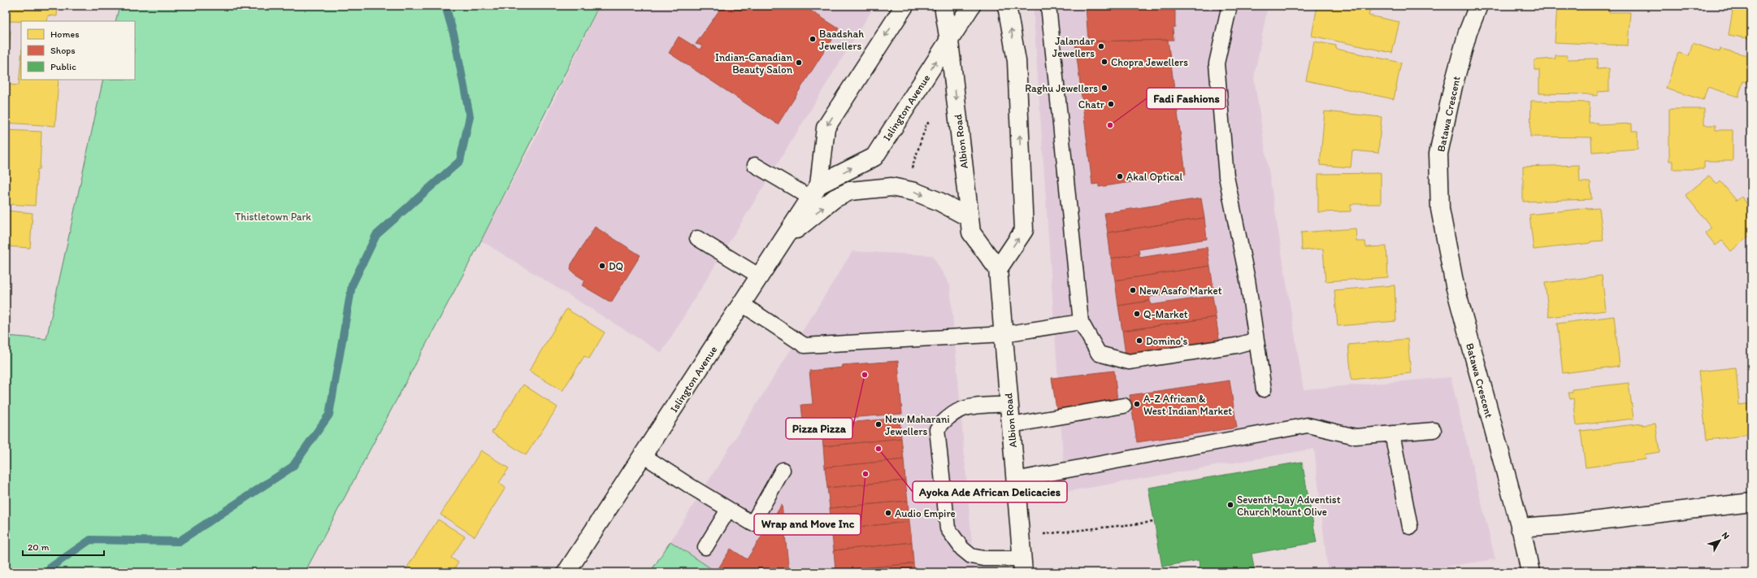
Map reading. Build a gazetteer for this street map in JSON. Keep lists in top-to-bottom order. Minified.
{"streets":{"main road":["Islington Avenue","Batawa Crescent","Albion Road"]},"crossings":[["Islington Avenue","Albion Road"]],"parks":["Thistletown Park"],"places":["Baadshah Jewellers","Jalandar Jewellers","Chopra Jewellers","Indian-Canadian Beauty Salon","Raghu Jewellers","Chatr","Fadi Fashions","Akal Optical","DQ","New Asafo Market","Q-Market","Domino's","Pizza Pizza","A-Z African & West Indian Market","New Maharani Jewellers","Ayoka Ade African Delicacies","Wrap and Move Inc","Seventh-Day Adventist Church Mount Olive","Audio Empire"],"legend":["Homes","Shops","Public"],"scale_bar":"20 m","north":"top right"}
